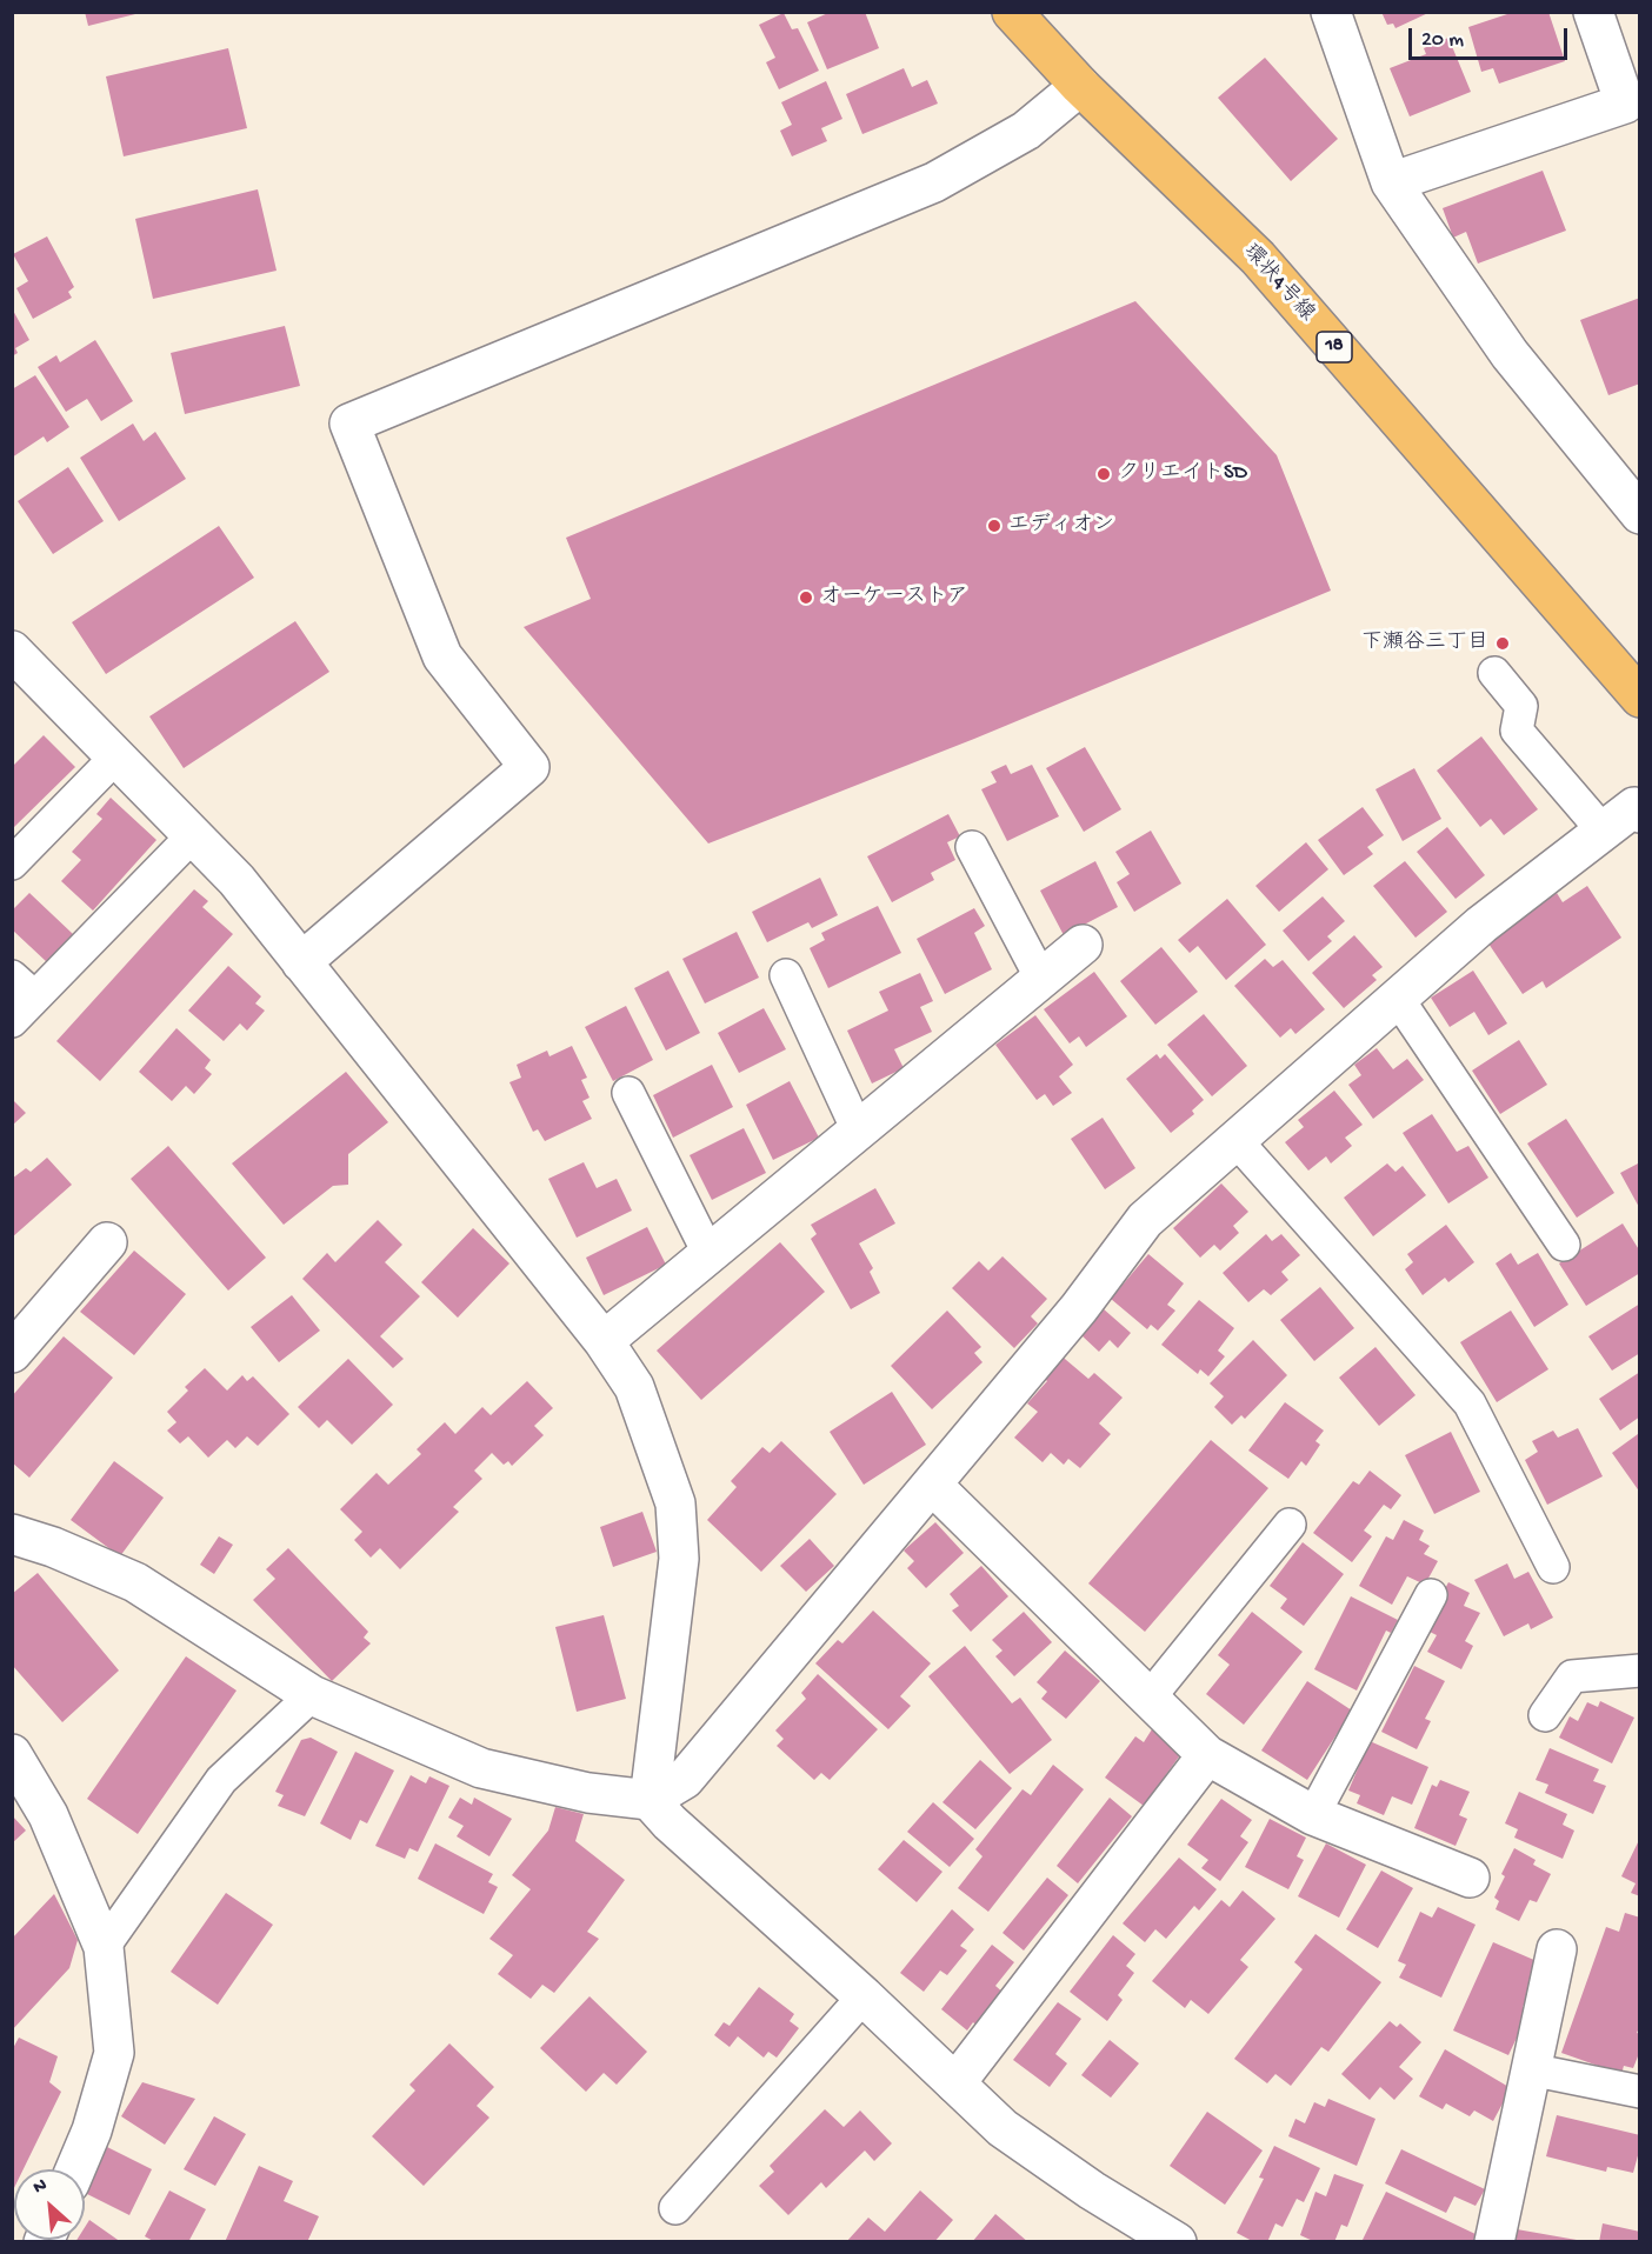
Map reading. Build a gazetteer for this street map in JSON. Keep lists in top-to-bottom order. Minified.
{"streets":{"main road":["環状4号線","18"]},"places":["クリエイトSD","エディオン","オーケーストア","下瀬谷三丁目"],"scale_bar":"20 m","north":"top left"}
